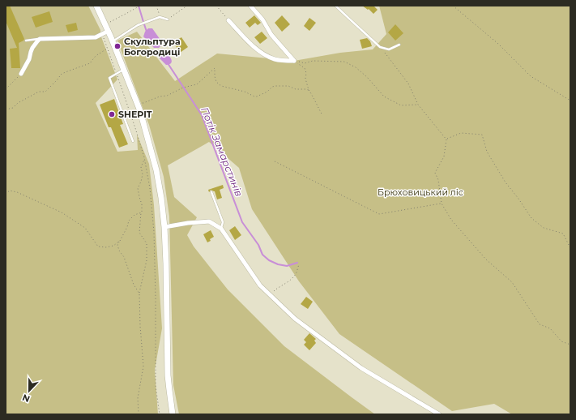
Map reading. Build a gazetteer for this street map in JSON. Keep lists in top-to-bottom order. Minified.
{"water":["Потік Замарстинів"],"parks":["Брюховицький ліс"],"places":["Скульптура Богородиці","SHEPIT"],"north":"bottom"}
